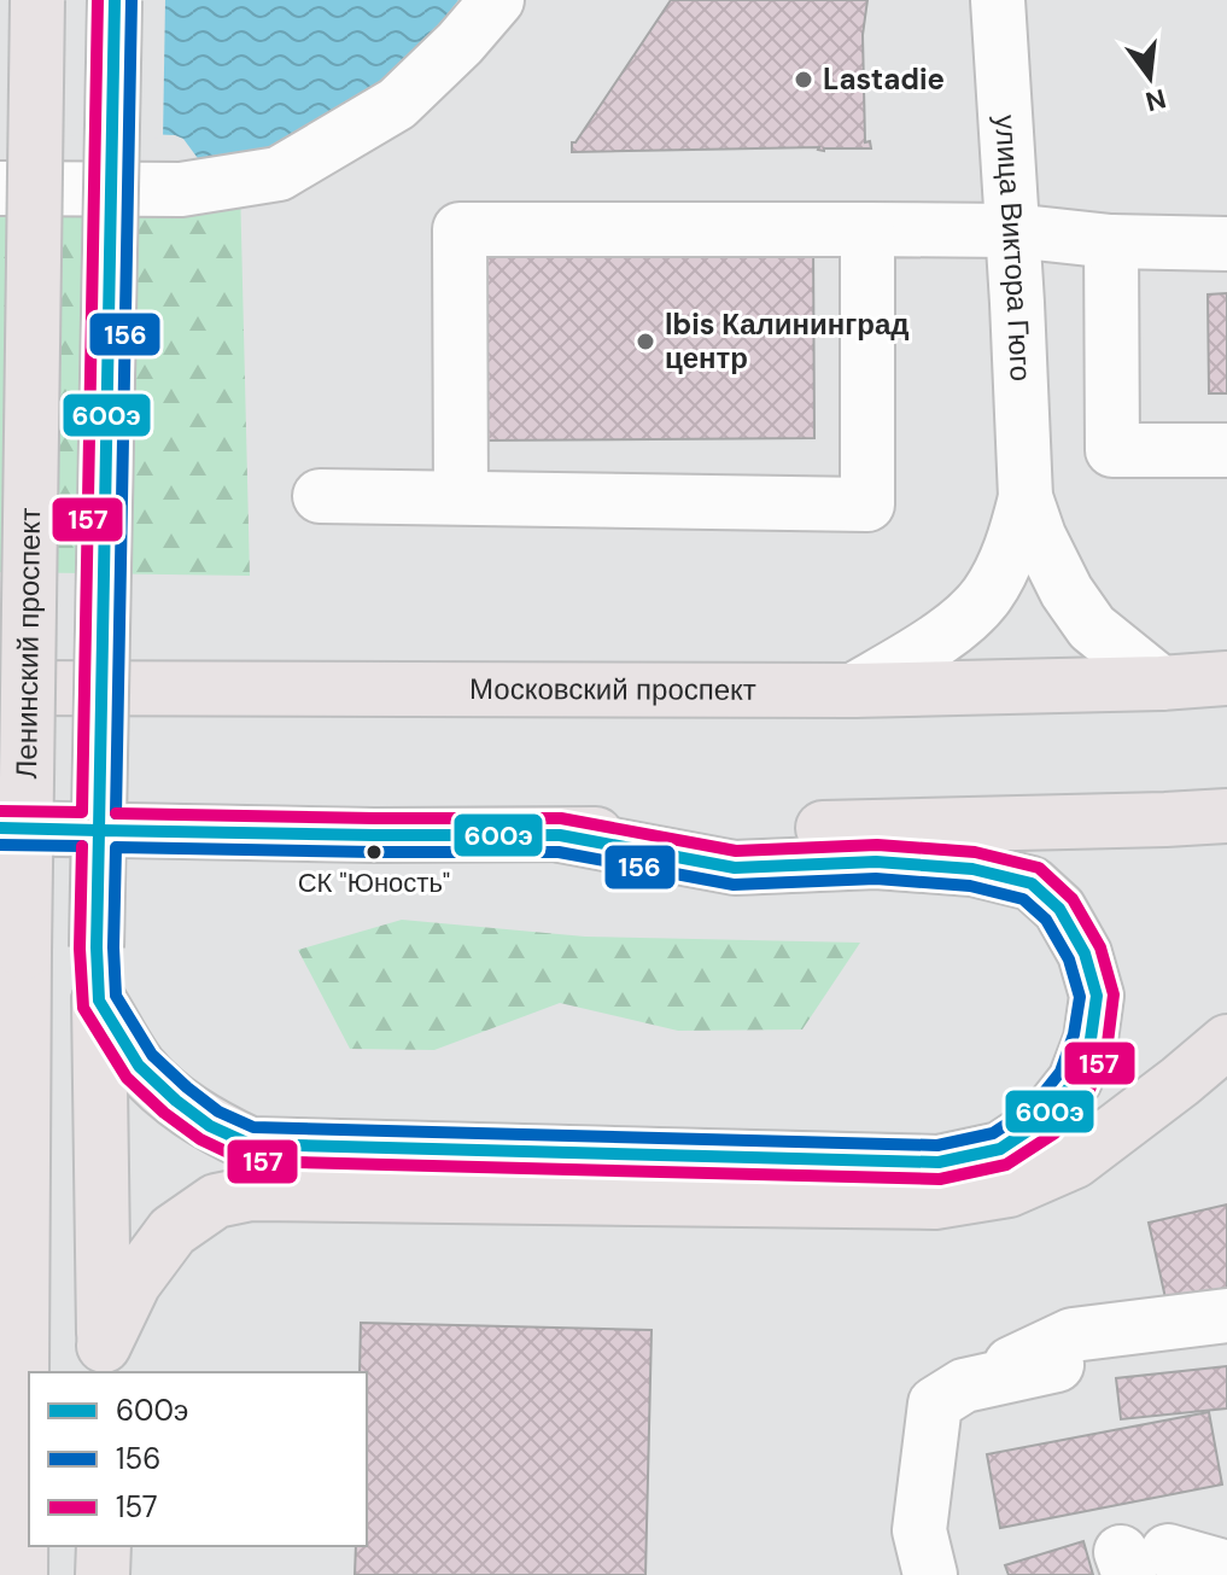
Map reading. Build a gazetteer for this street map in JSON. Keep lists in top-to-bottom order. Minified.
{"streets":{"main road":["Ленинский проспект","Московский проспект"],"street":["улица Виктора Гюго"]},"crossings":[["улица Виктора Гюго","Московский проспект"]],"places":["Lastadie","Ibis Калининград центр","СК \"Юность\""],"lines":["transit line 600э","transit line 156","transit line 157"],"legend":["600э","156","157"],"north":"bottom"}
